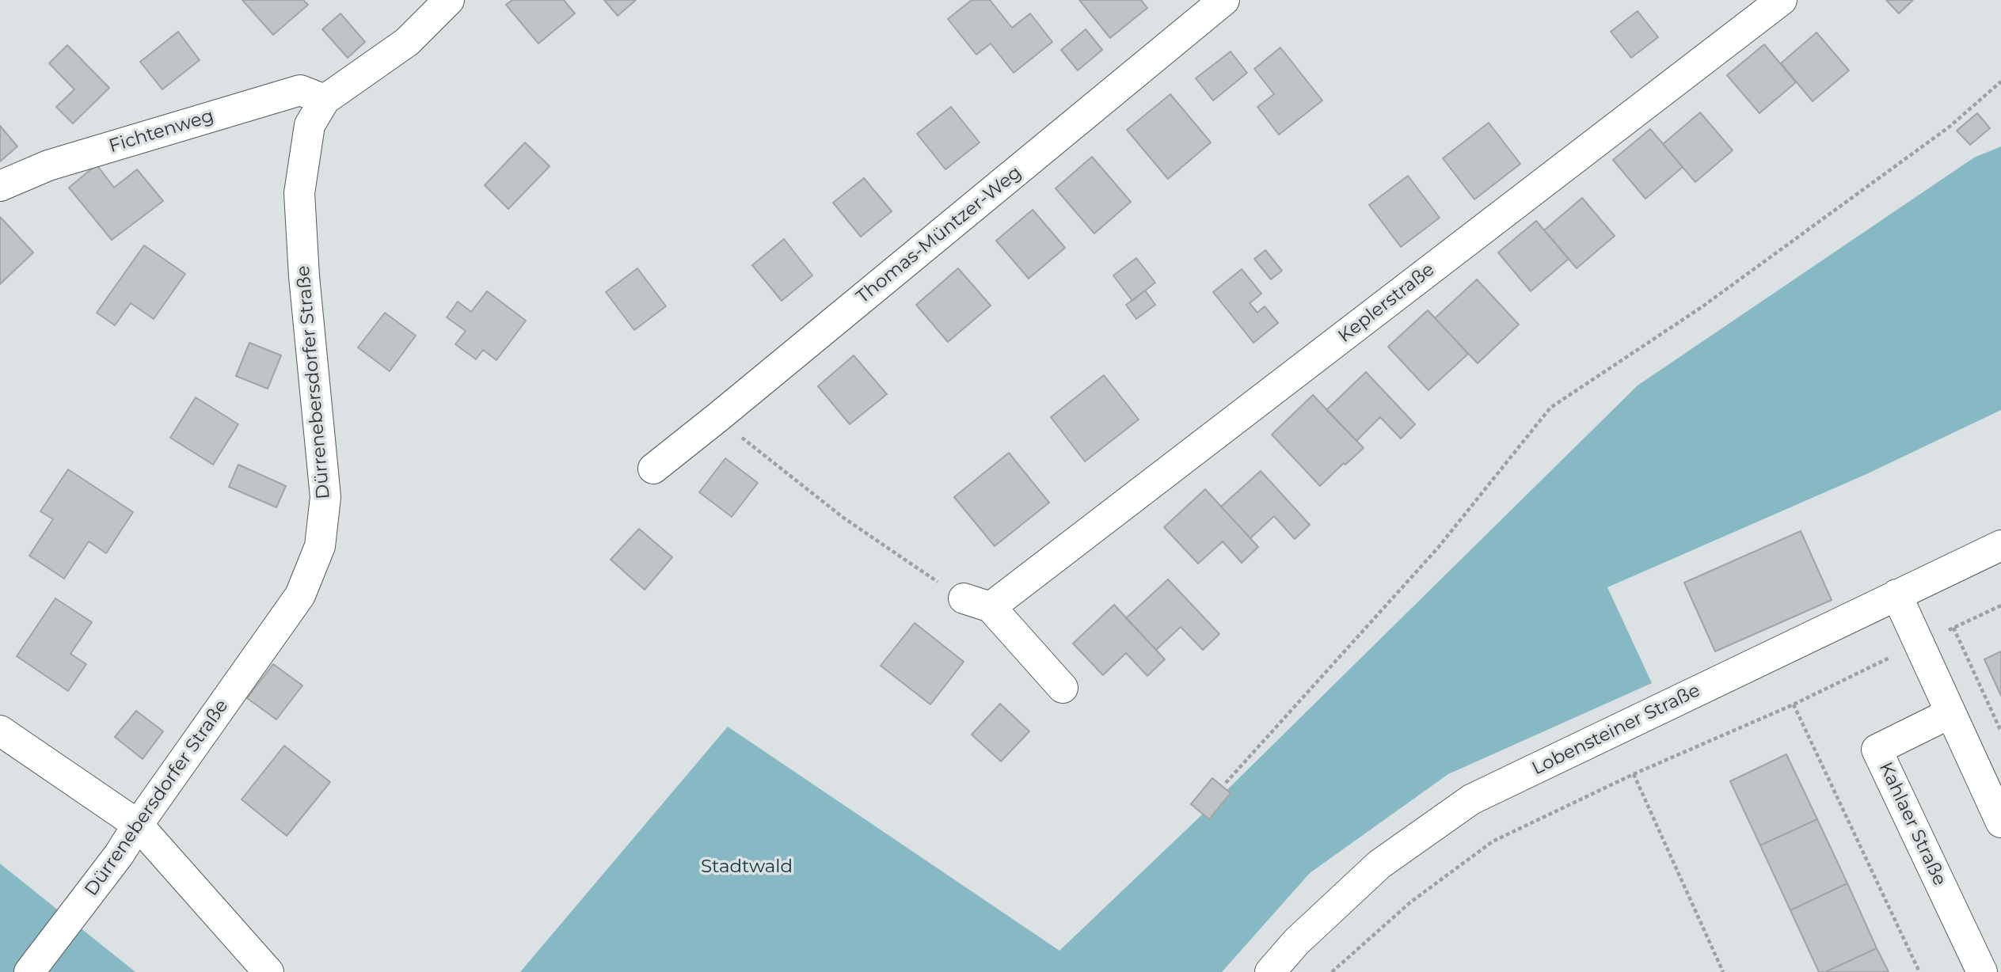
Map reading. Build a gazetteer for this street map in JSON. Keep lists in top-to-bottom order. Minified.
{"streets":{"street":["Fichtenweg","Thomas-Müntzer-Weg","Keplerstraße","Dürrenebersdorfer Straße","Lobensteiner Straße","Kahlaer Straße"]},"crossings":[["Fichtenweg","Dürrenebersdorfer Straße"]],"parks":["Stadtwald"]}
